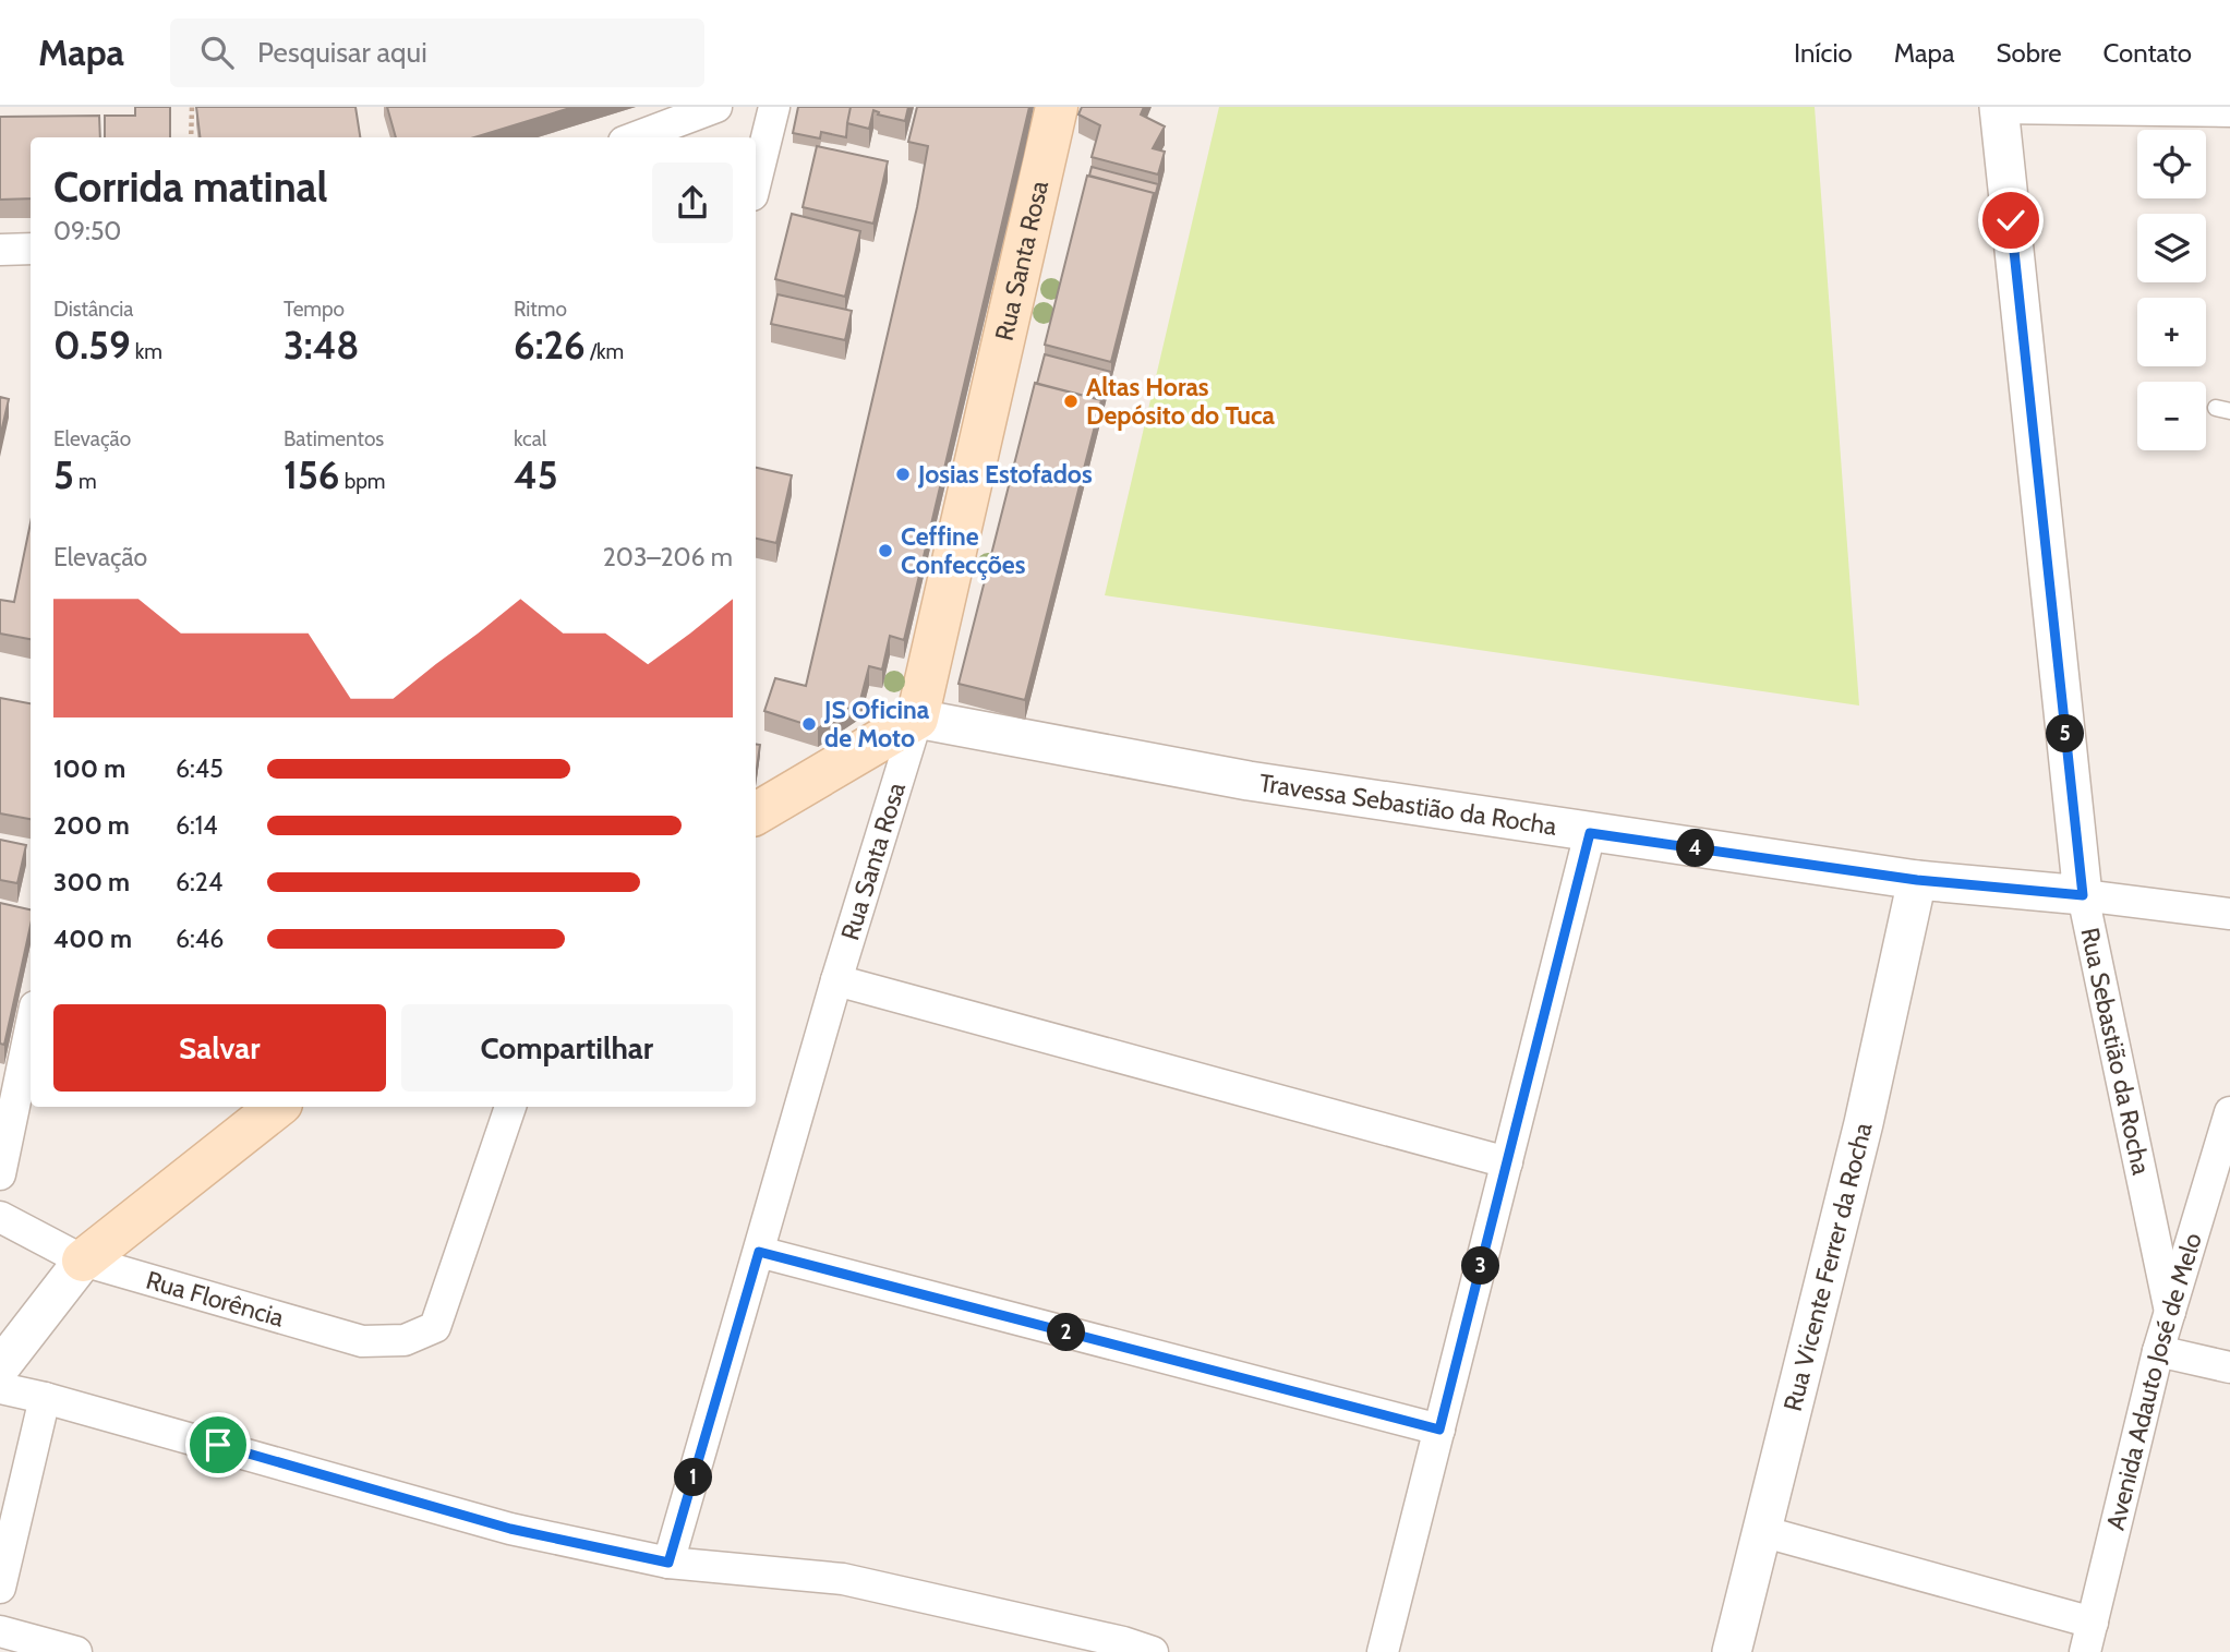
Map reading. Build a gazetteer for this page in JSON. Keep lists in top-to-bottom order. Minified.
{"streets":{"main road":["Rua Santa Rosa"],"street":["Travessa Sebastião da Rocha","Rua Sebastião da Rocha","Rua Vicente Ferrer da Rocha","Rua Florência","Avenida Adauto José de Melo"]},"crossings":[["Rua Santa Rosa","Travessa Sebastião da Rocha"],["Travessa Sebastião da Rocha","Rua Sebastião da Rocha"],["Travessa Sebastião da Rocha","Rua Vicente Ferrer da Rocha"],["Rua Sebastião da Rocha","Avenida Adauto José de Melo"]],"places":["Altas Horas Depósito do Tuca","Josias Estofados","Ceffine Confecções","JS Oficina de Moto"],"page":{"header":"Mapa","search":"Pesquisar aqui","nav":["Início","Mapa","Sobre","Contato"],"map_buttons":["+","−"],"heading":["Corrida matinal","09:50"],"stats":[["Distância","0.59 km"],["Tempo","3:48"],["Ritmo","6:26 /km"],["Elevação","5 m"],["Batimentos","156 bpm"],["kcal","45"]],"chart":["Elevação","203–206 m"],"pins":["5","4","3","2","1"],"list":[{"name":"100 m","note":"6:45"},{"name":"200 m","note":"6:14"},{"name":"300 m","note":"6:24"},{"name":"400 m","note":"6:46"}],"buttons":["Salvar","Compartilhar"]}}
